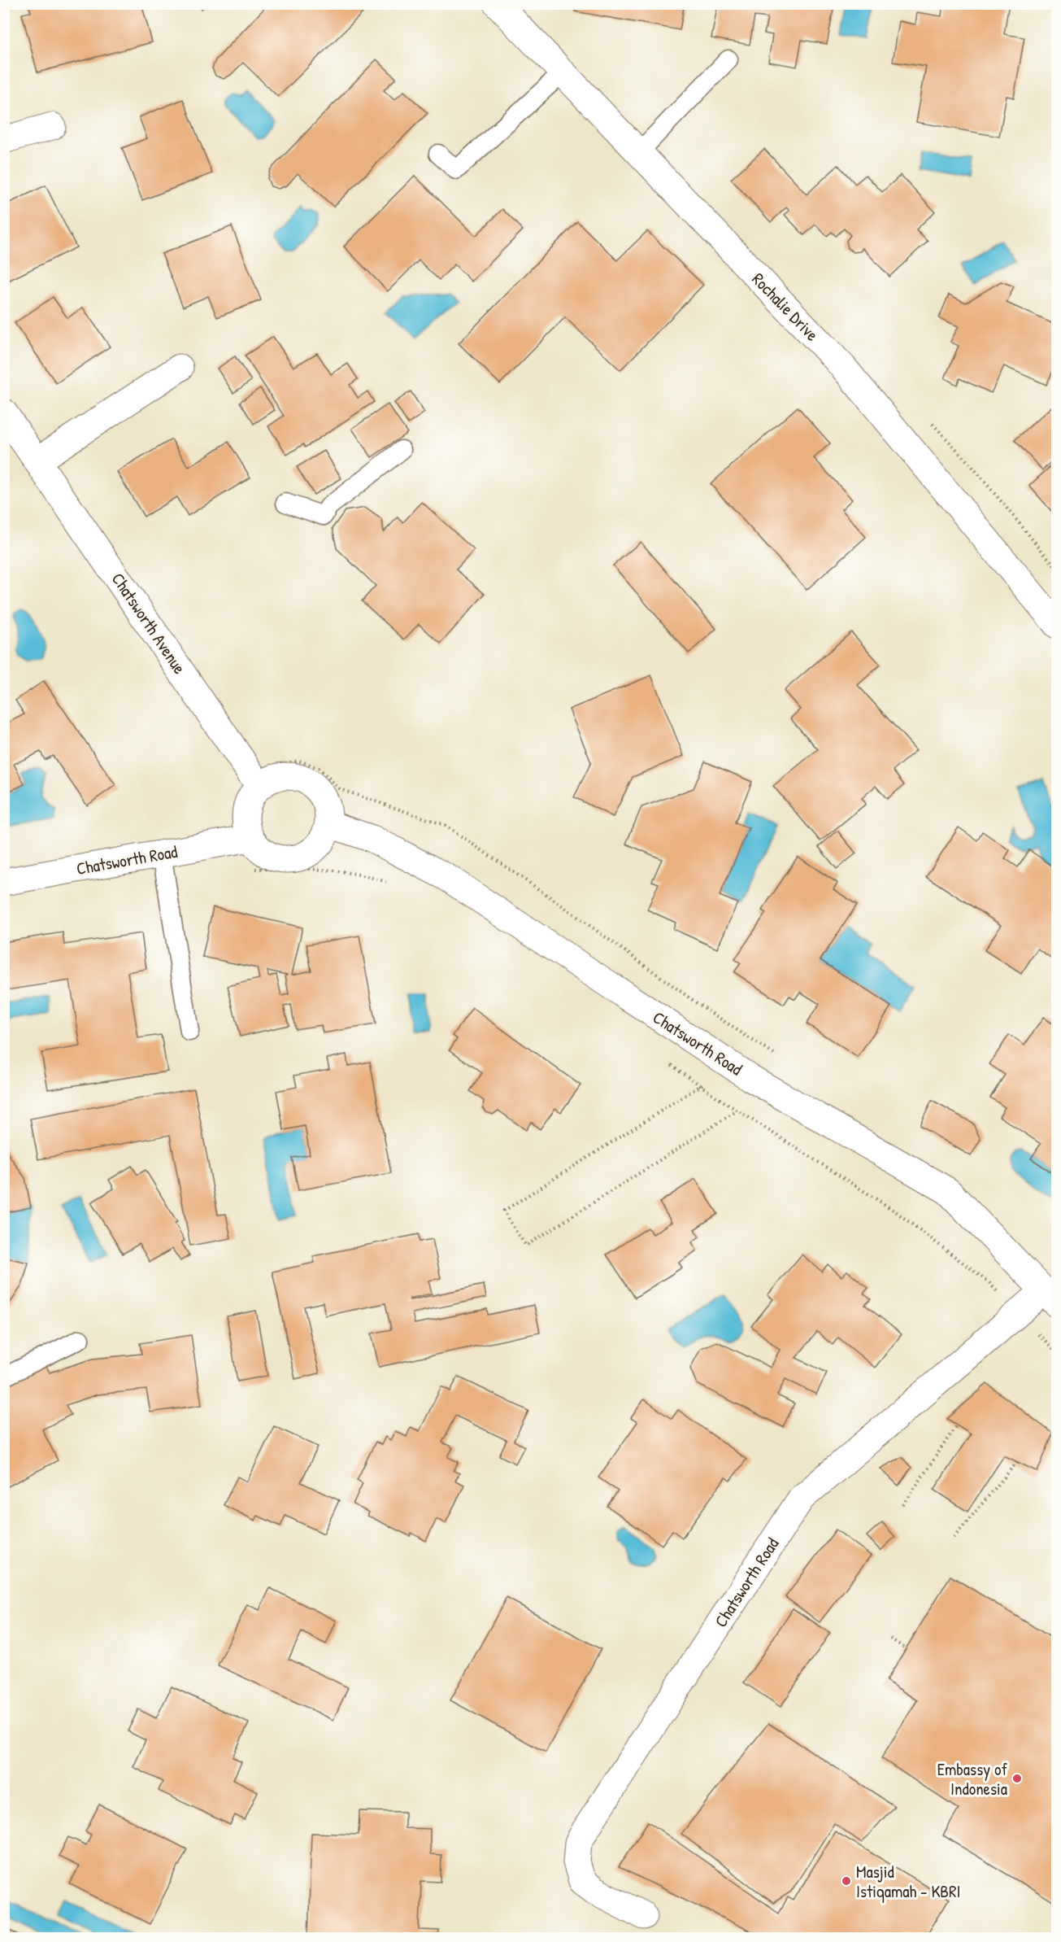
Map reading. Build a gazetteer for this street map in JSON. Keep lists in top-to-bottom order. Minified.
{"streets":{"street":["Rochalie Drive","Chatsworth Avenue","Chatsworth Road"]},"crossings":[["Chatsworth Avenue","Chatsworth Road"]],"places":["Embassy of Indonesia","Masjid Istiqamah - KBRI"]}
